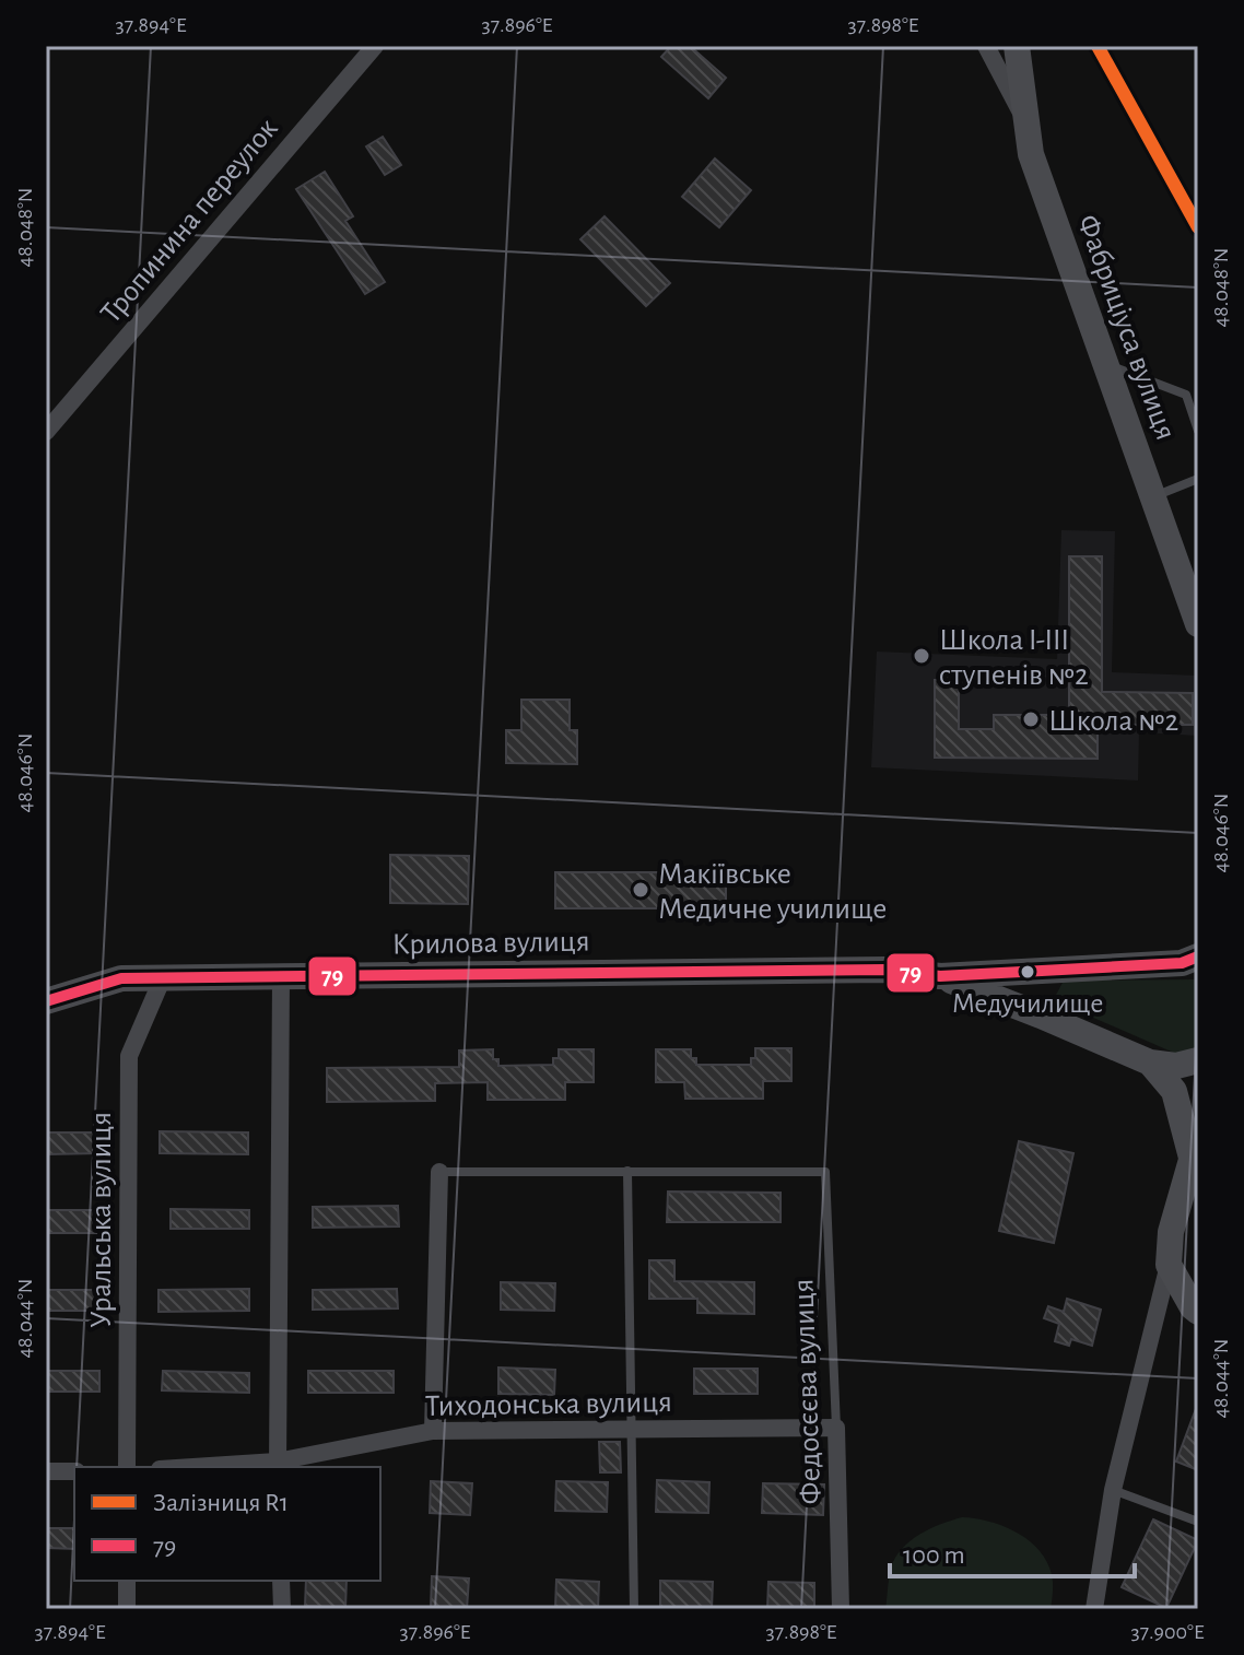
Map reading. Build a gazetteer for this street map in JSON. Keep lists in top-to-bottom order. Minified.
{"streets":{"main road":["Фабриціуса вулиця","Крилова вулиця"],"street":["Тропинина переулок","Уральська вулиця","Федосєєва вулиця","Тиходонська вулиця"]},"crossings":[["Крилова вулиця","Уральська вулиця"],["Федосєєва вулиця","Тиходонська вулиця"]],"places":["Школа I-III ступенів №2","Школа №2","Макіївське Медичне училище","Медучилище"],"lines":["rail line R1","transit line 79"],"legend":["Залізниця R1","79"],"scale_bar":"100 m","coordinates":["37.894°E","37.896°E","37.898°E","48.048°N","48.046°N","48.044°N","37.900°E"]}
